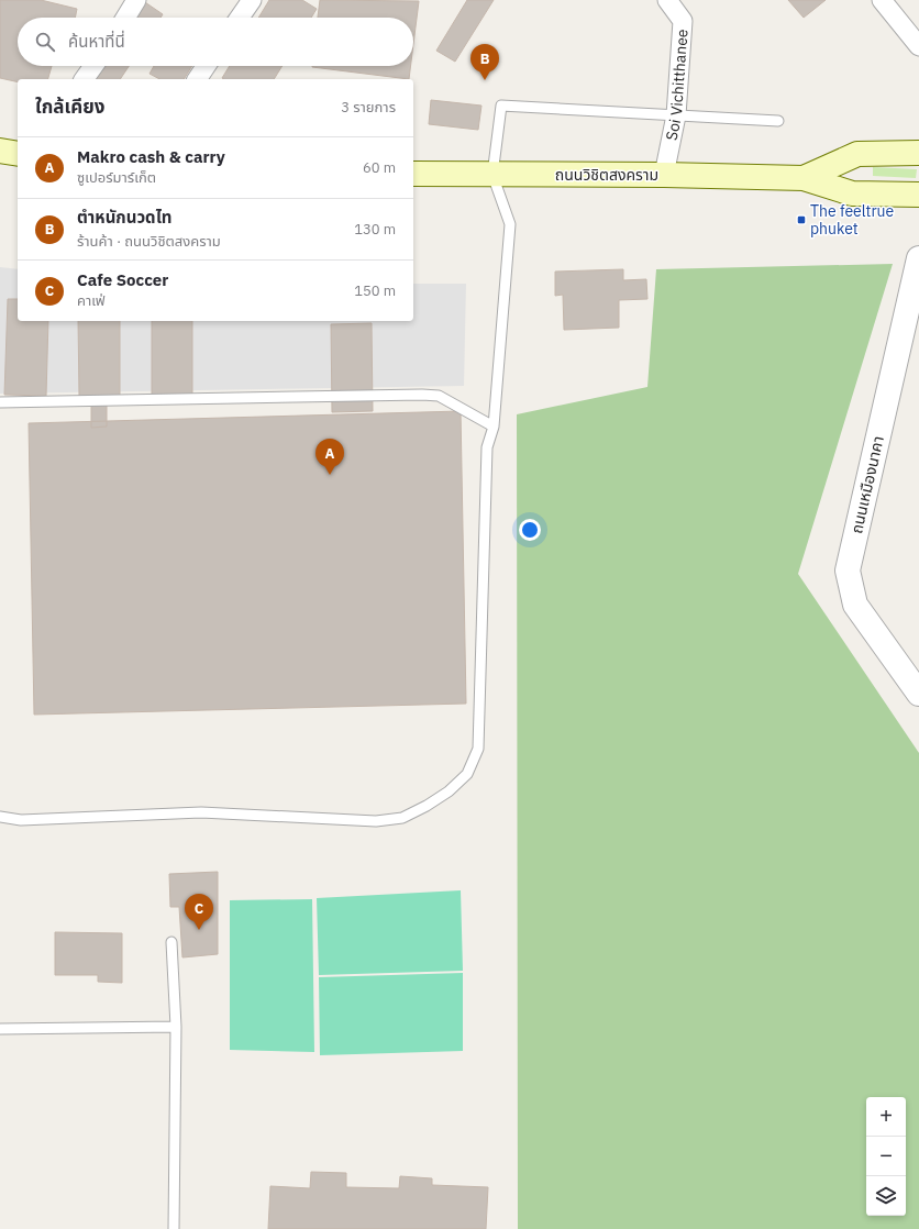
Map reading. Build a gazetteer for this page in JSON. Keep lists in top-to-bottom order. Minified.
{"streets":{"main road":["ถนนวิชิตสงคราม"],"street":["Soi Vichitthanee","ถนนเหมืองนาคา"]},"crossings":[["Soi Vichitthanee","ถนนวิชิตสงคราม"]],"places":{"transit":["The feeltrue phuket"]},"page":{"search":"ค้นหาที่นี่","pins":["B","A","C"],"heading":["ใกล้เคียง","3 รายการ"],"list":[{"mark":"A","name":"Makro cash & carry","note":"ซูเปอร์มาร์เก็ต","value":"60 m"},{"mark":"B","name":"ตำหนักนวดไท","note":"ร้านค้า · ถนนวิชิตสงคราม","value":"130 m"},{"mark":"C","name":"Cafe Soccer","note":"คาเฟ่","value":"150 m"}],"map_buttons":["+","−"]}}
